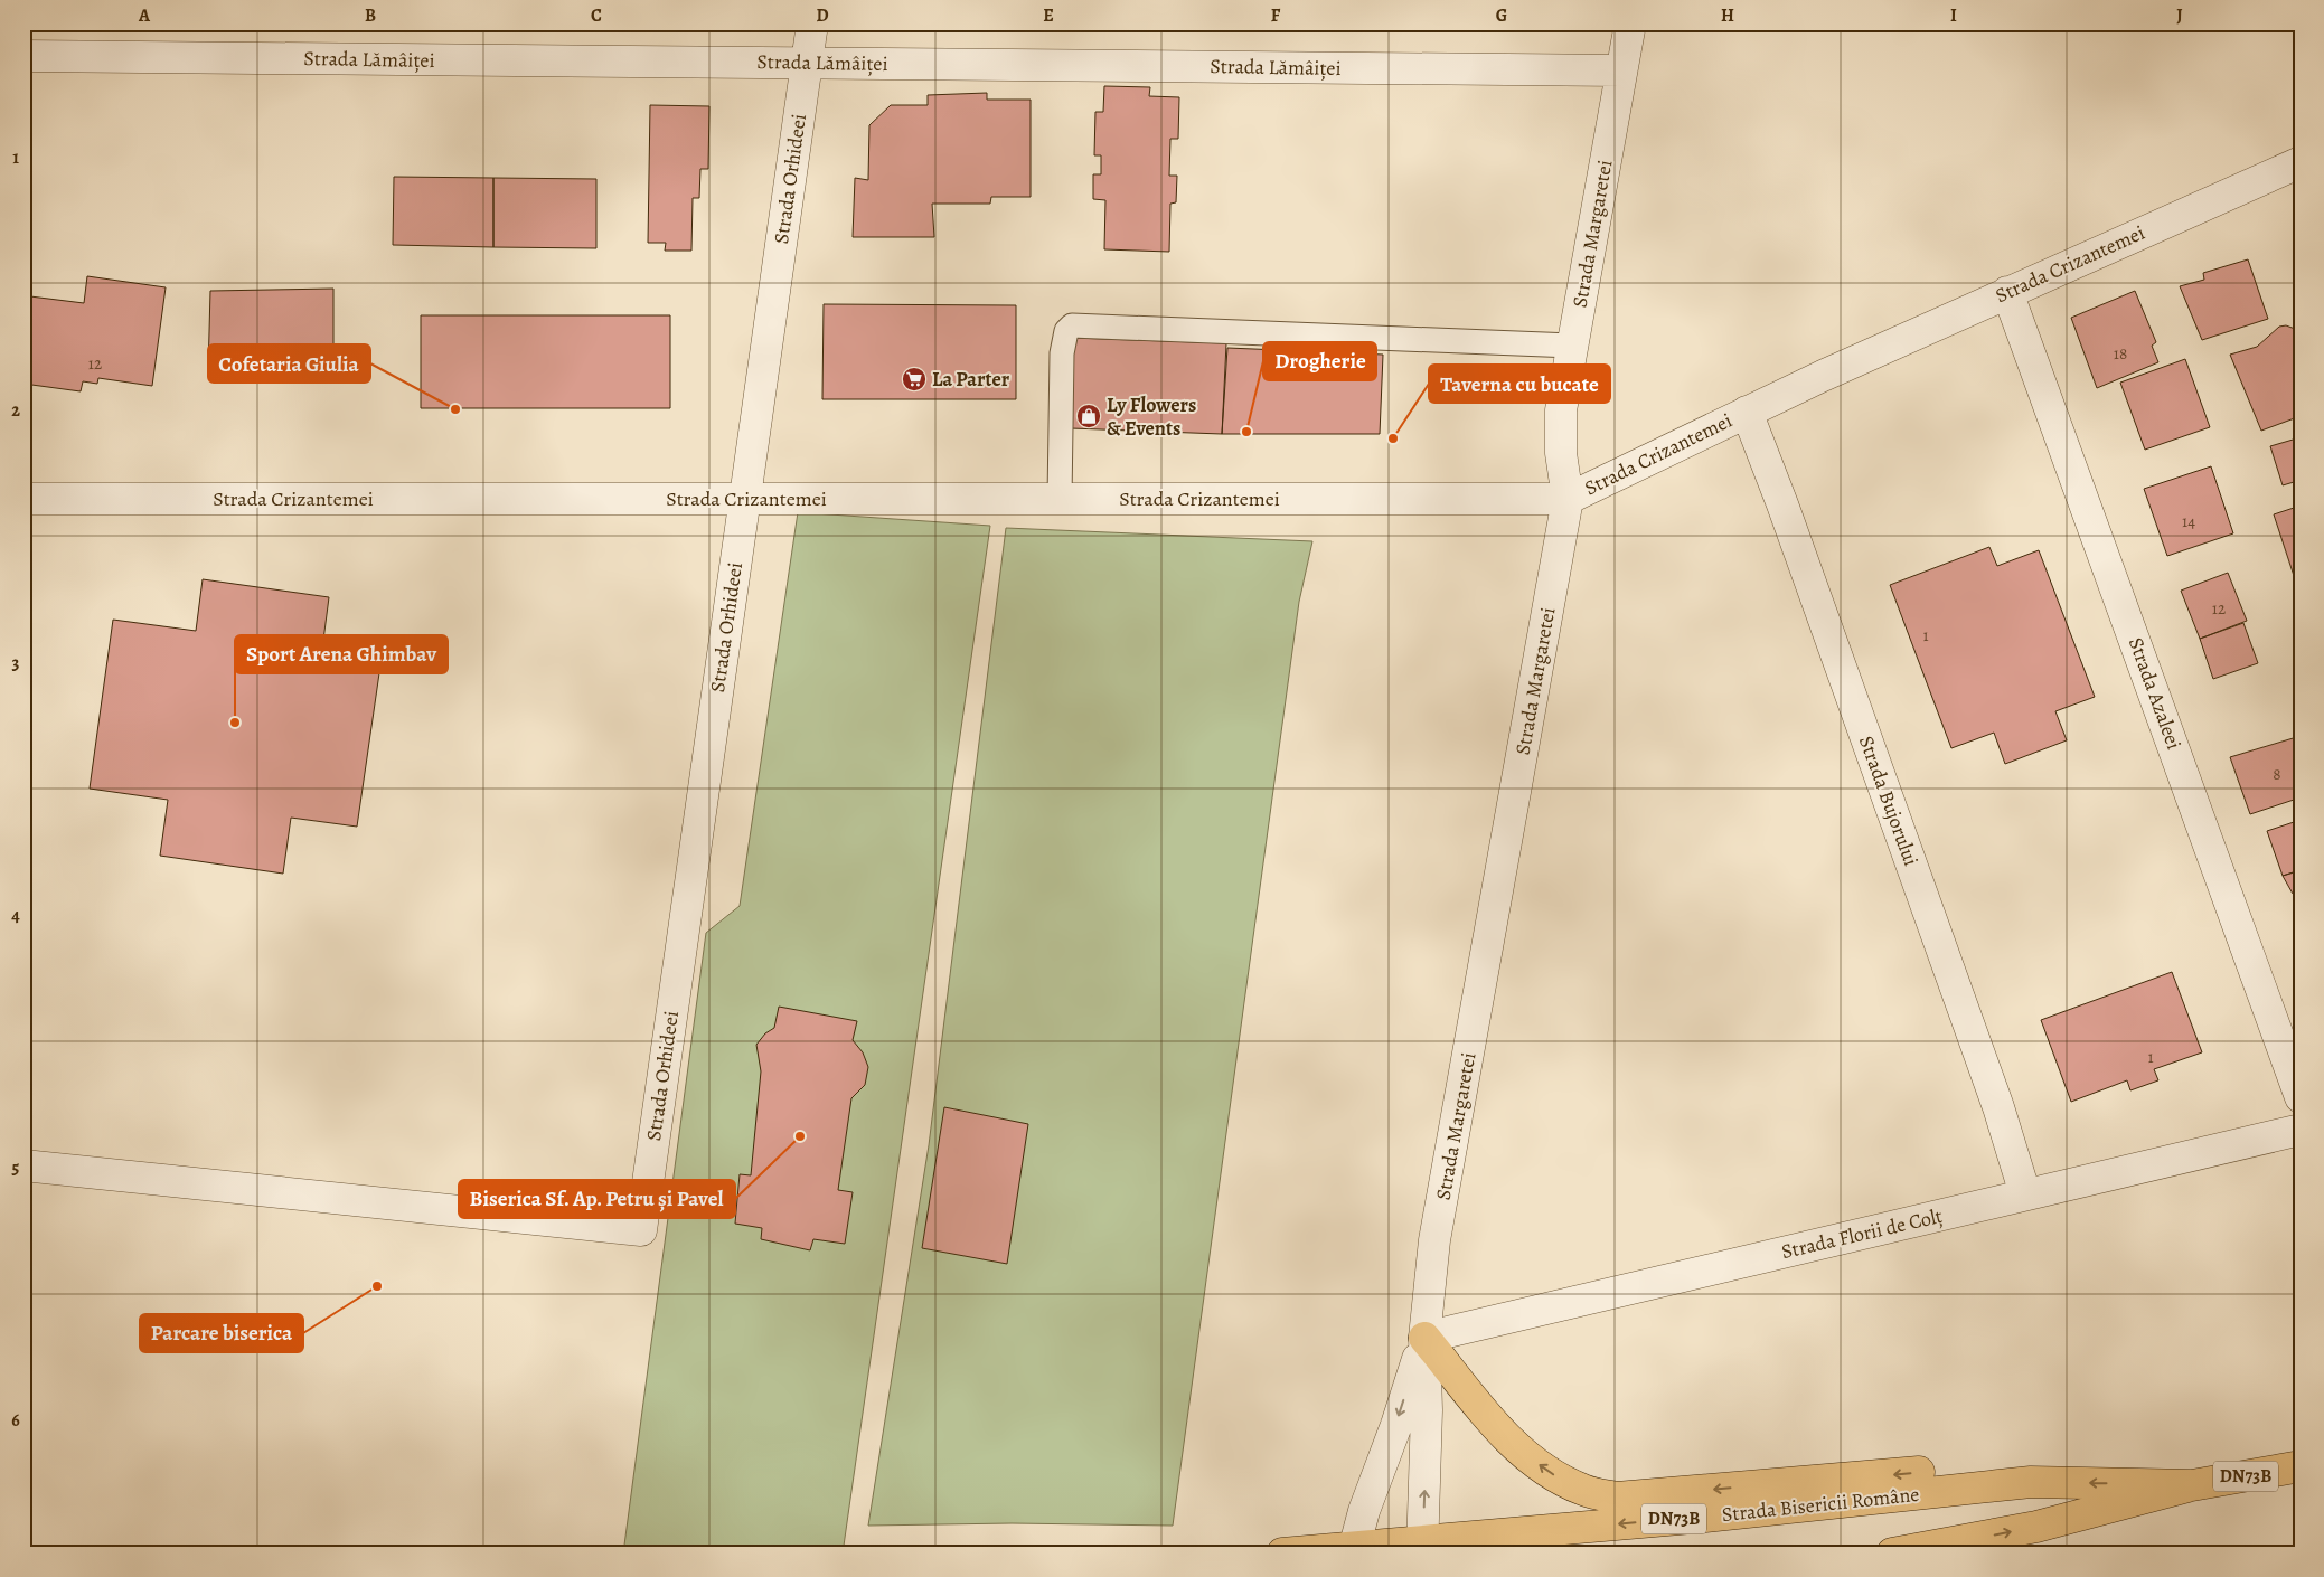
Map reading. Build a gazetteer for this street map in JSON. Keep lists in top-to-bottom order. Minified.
{"streets":{"main road":["DN73B","Strada Bisericii Române"],"street":["Strada Lămâiței","Strada Orhideei","Strada Margaretei","Strada Crizantemei","Strada Azaleei","Strada Bujorului","Strada Florii de Colț"]},"crossings":[["Strada Lămâiței","Strada Orhideei"],["Strada Lămâiței","Strada Margaretei"],["Strada Orhideei","Strada Crizantemei"],["Strada Margaretei","Strada Crizantemei"],["Strada Margaretei","Strada Florii de Colț"],["Strada Margaretei","Strada Bisericii Române"],["Strada Crizantemei","Strada Azaleei"],["Strada Crizantemei","Strada Bujorului"],["Strada Bujorului","Strada Florii de Colț"]],"places":{"supermarket":["La Parter"],"other":["Cofetaria Giulia","Drogherie","Taverna cu bucate","Sport Arena Ghimbav","Biserica Sf. Ap. Petru și Pavel","Parcare biserica"],"shop":["Ly Flowers & Events"]},"house_numbers":["18","12","14","12","1","8","1"],"grid":{"columns":["A","B","C","D","E","F","G","H","I","J"],"rows":["1","2","3","4","5","6"]}}
